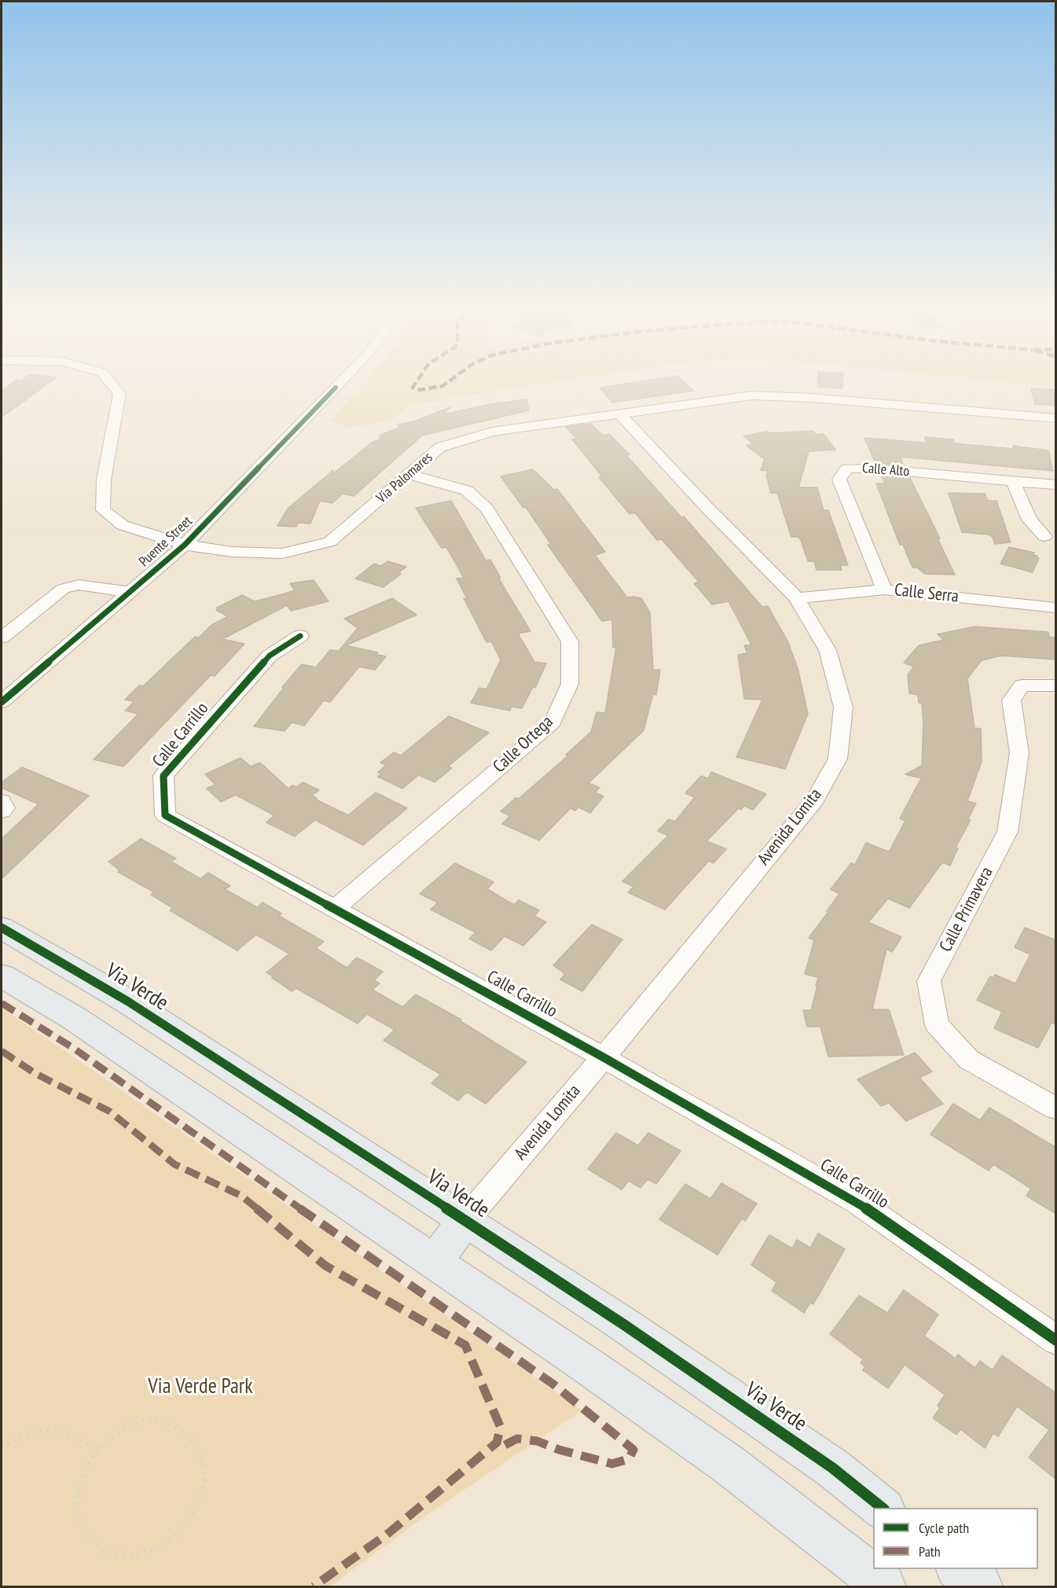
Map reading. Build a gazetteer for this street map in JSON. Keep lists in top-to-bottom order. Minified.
{"streets":{"main road":["Via Verde"],"street":["Calle Alto","Via Palomares","Puente Street","Calle Serra","Calle Carrillo","Calle Ortega","Avenida Lomita","Calle Primavera"]},"crossings":[["Calle Alto","Calle Serra"],["Via Palomares","Puente Street"],["Via Palomares","Calle Ortega"],["Via Palomares","Avenida Lomita"],["Calle Serra","Avenida Lomita"],["Calle Carrillo","Calle Ortega"],["Calle Carrillo","Avenida Lomita"],["Avenida Lomita","Via Verde"]],"parks":["Via Verde Park"],"legend":["Cycle path","Path"]}
